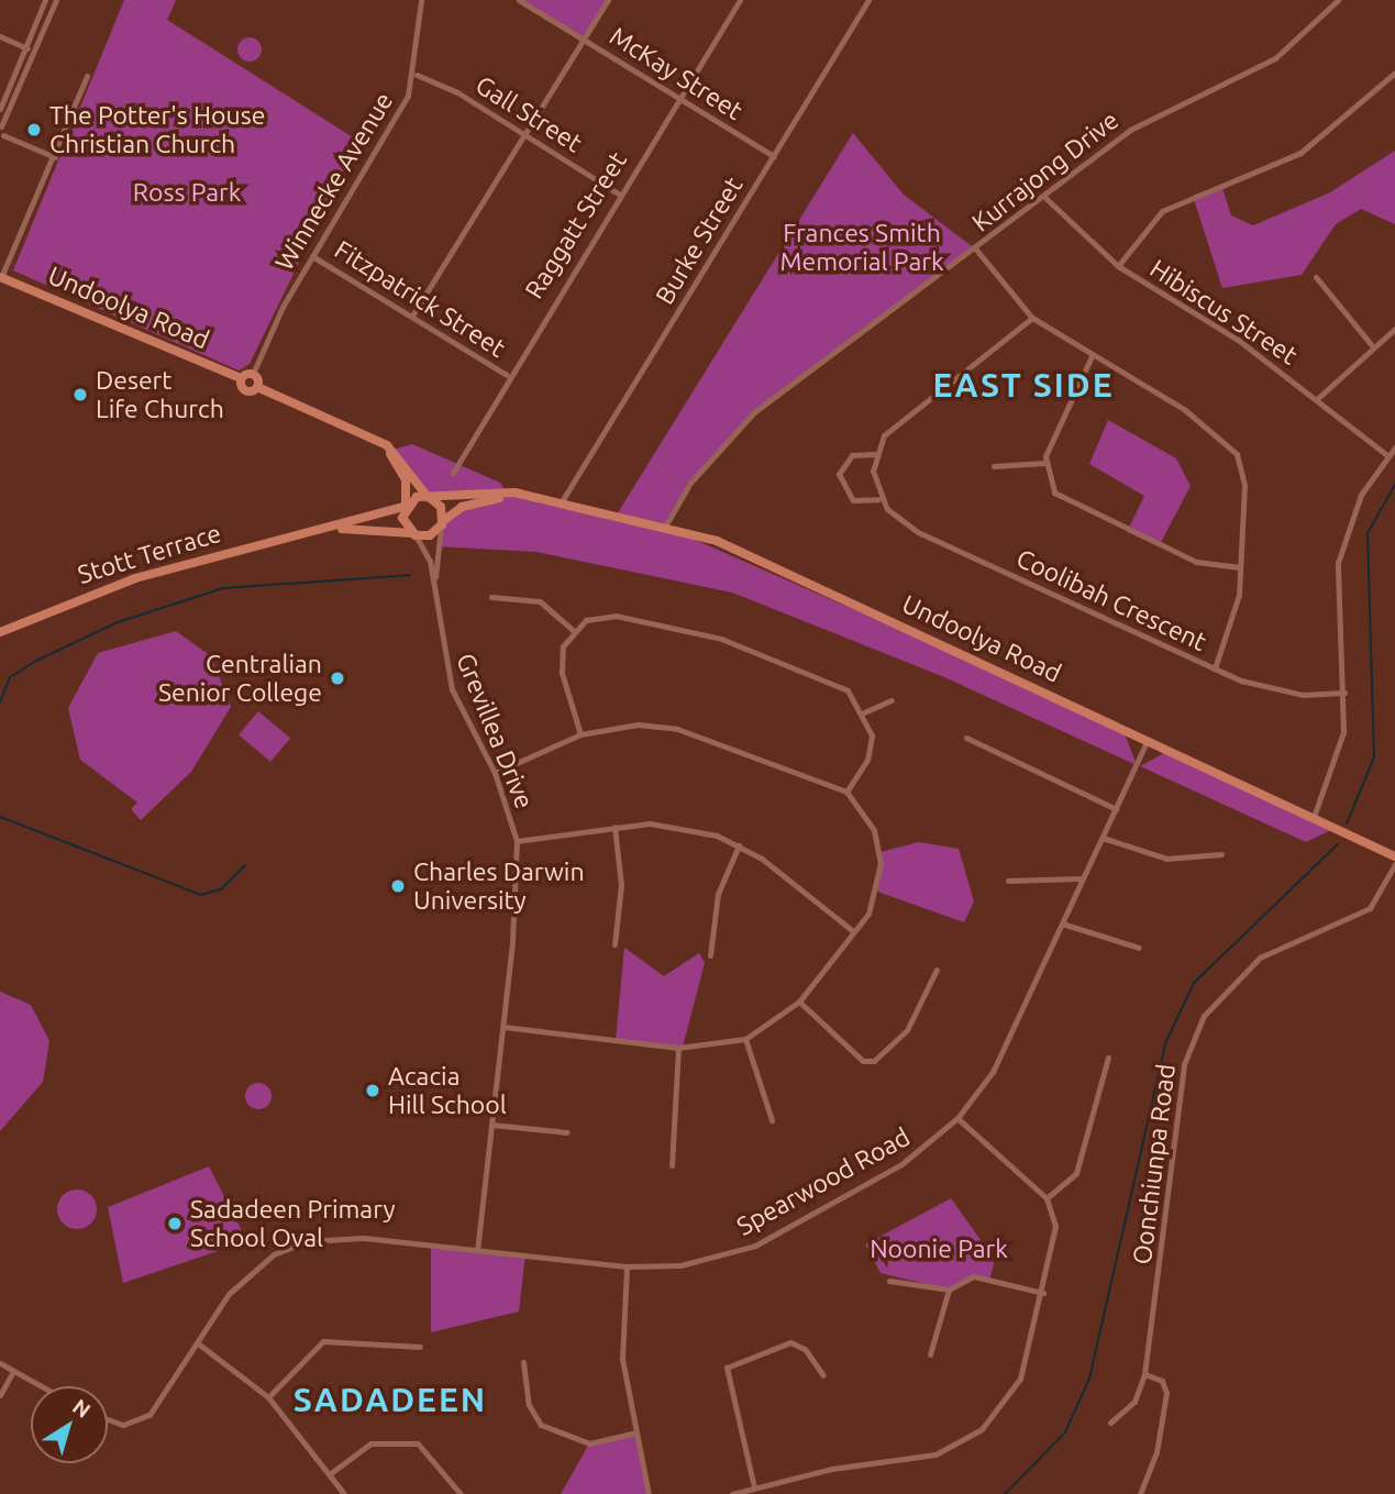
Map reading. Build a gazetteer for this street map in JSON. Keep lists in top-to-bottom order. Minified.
{"streets":{"main road":["Undoolya Road","Stott Terrace"],"street":["McKay Street","Gall Street","Kurrajong Drive","Winnecke Avenue","Raggatt Street","Burke Street","Fitzpatrick Street","Hibiscus Street","Coolibah Crescent","Grevillea Drive","Oonchiunpa Road","Spearwood Road"]},"crossings":[["McKay Street","Raggatt Street"],["McKay Street","Burke Street"],["Gall Street","Winnecke Avenue"],["Gall Street","Raggatt Street"],["Kurrajong Drive","Undoolya Road"],["Kurrajong Drive","Hibiscus Street"],["Winnecke Avenue","Fitzpatrick Street"],["Raggatt Street","Fitzpatrick Street"],["Burke Street","Undoolya Road"],["Undoolya Road","Stott Terrace"],["Undoolya Road","Grevillea Drive"],["Undoolya Road","Spearwood Road"],["Stott Terrace","Grevillea Drive"],["Grevillea Drive","Spearwood Road"]],"districts":["EAST SIDE","SADADEEN"],"parks":["Ross Park","Frances Smith Memorial Park","Noonie Park"],"places":["The Potter's House Christian Church","Desert Life Church","Centralian Senior College","Charles Darwin University","Acacia Hill School","Sadadeen Primary School Oval"],"north":"top right"}
